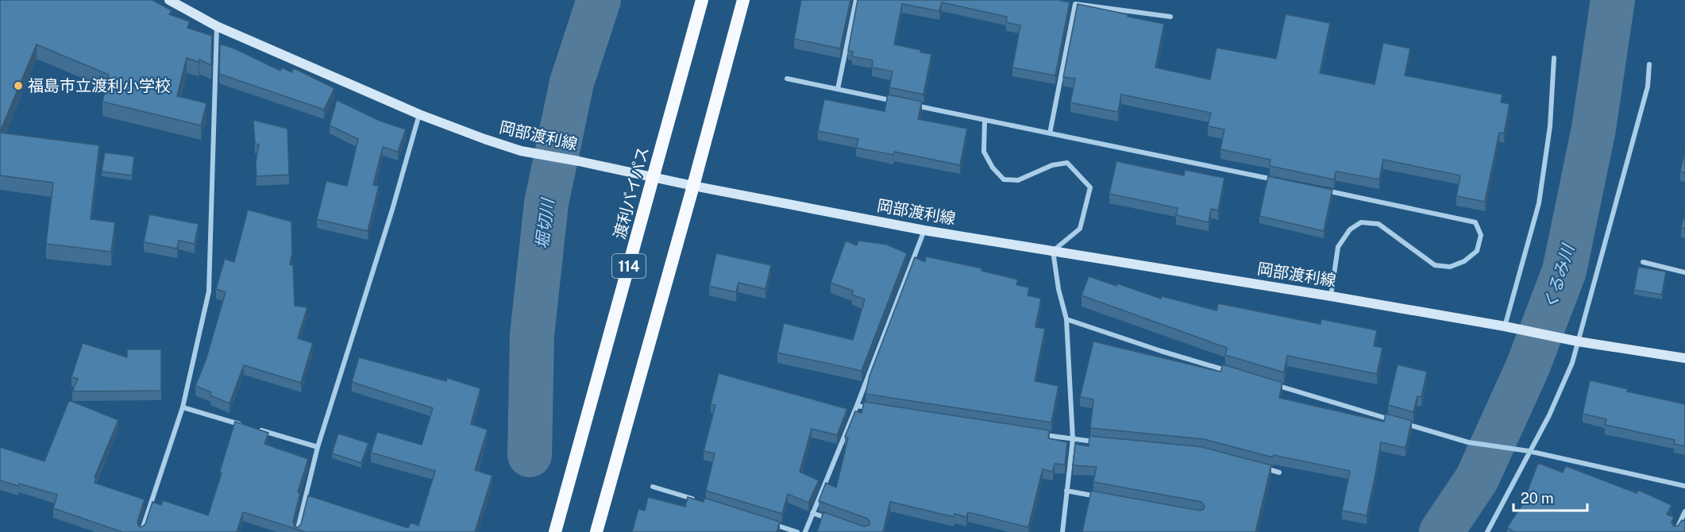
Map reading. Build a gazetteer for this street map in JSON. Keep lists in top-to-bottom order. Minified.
{"streets":{"highway":["渡利バイパス","114"],"main road":["岡部渡利線"]},"crossings":[["岡部渡利線","渡利バイパス"],["岡部渡利線","114"]],"water":["堀切川","くるみ川"],"places":["福島市立渡利小学校"],"scale_bar":"20 m"}
